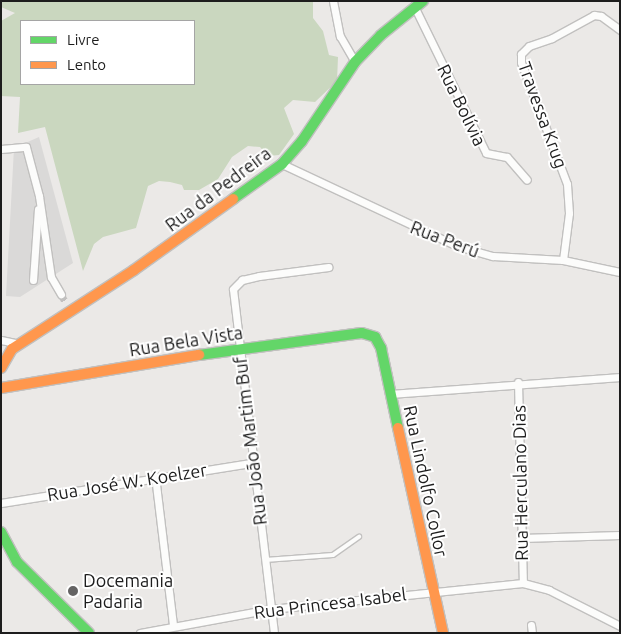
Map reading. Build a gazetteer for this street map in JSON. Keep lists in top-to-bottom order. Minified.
{"streets":{"street":["Rua Bolívia","Travessa Krug","Rua da Pedreira","Rua Perú","Rua Bela Vista","Rua João Martim Buf","Rua Lindolfo Collor","Rua José W. Koelzer","Rua Herculano Dias","Rua Princesa Isabel"]},"crossings":[["Rua Bolívia","Rua da Pedreira"],["Travessa Krug","Rua Perú"],["Rua da Pedreira","Rua Perú"],["Rua Bela Vista","Rua João Martim Buf"],["Rua Bela Vista","Rua Lindolfo Collor"],["Rua João Martim Buf","Rua José W. Koelzer"],["Rua João Martim Buf","Rua Princesa Isabel"],["Rua Lindolfo Collor","Rua Princesa Isabel"],["Rua Herculano Dias","Rua Princesa Isabel"]],"places":["Docemania Padaria"],"legend":["Livre","Lento"]}
